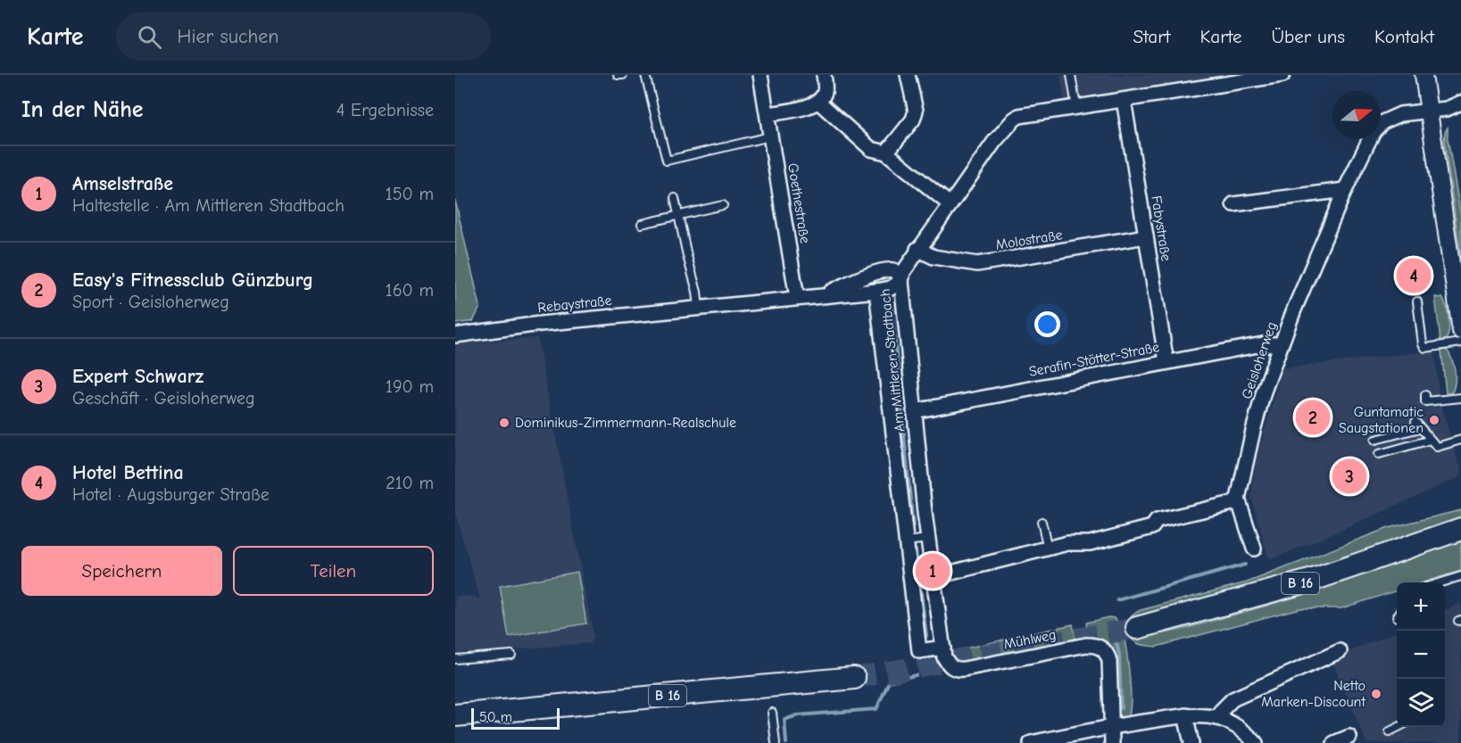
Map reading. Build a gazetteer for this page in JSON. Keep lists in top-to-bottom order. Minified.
{"streets":{"main road":["B 16"],"street":["Goethestraße","Fabystraße","Molostraße","Rebaystraße","Serafin-Stötter-Straße","Am Mittleren Stadtbach","Geisloherweg","Mühlweg"]},"crossings":[["Goethestraße","Rebaystraße"],["Fabystraße","Molostraße"],["Fabystraße","Serafin-Stötter-Straße"],["Molostraße","Am Mittleren Stadtbach"],["Rebaystraße","Am Mittleren Stadtbach"],["Serafin-Stötter-Straße","Am Mittleren Stadtbach"],["Serafin-Stötter-Straße","Geisloherweg"],["Am Mittleren Stadtbach","Mühlweg"]],"places":["Guntamatic Saugstationen","Dominikus-Zimmermann-Realschule","Netto Marken-Discount"],"scale_bar":"50 m","north":"right","page":{"header":"Karte","search":"Hier suchen","nav":["Start","Karte","Über uns","Kontakt"],"heading":["In der Nähe","4 Ergebnisse"],"list":[{"mark":"1","name":"Amselstraße","note":"Haltestelle · Am Mittleren Stadtbach","value":"150 m"},{"mark":"2","name":"Easy's Fitnessclub Günzburg","note":"Sport · Geisloherweg","value":"160 m"},{"mark":"3","name":"Expert Schwarz","note":"Geschäft · Geisloherweg","value":"190 m"},{"mark":"4","name":"Hotel Bettina","note":"Hotel · Augsburger Straße","value":"210 m"}],"pins":["4","2","3","1"],"buttons":["Speichern","Teilen"],"map_buttons":["+","−"],"scale":"50 m"}}
